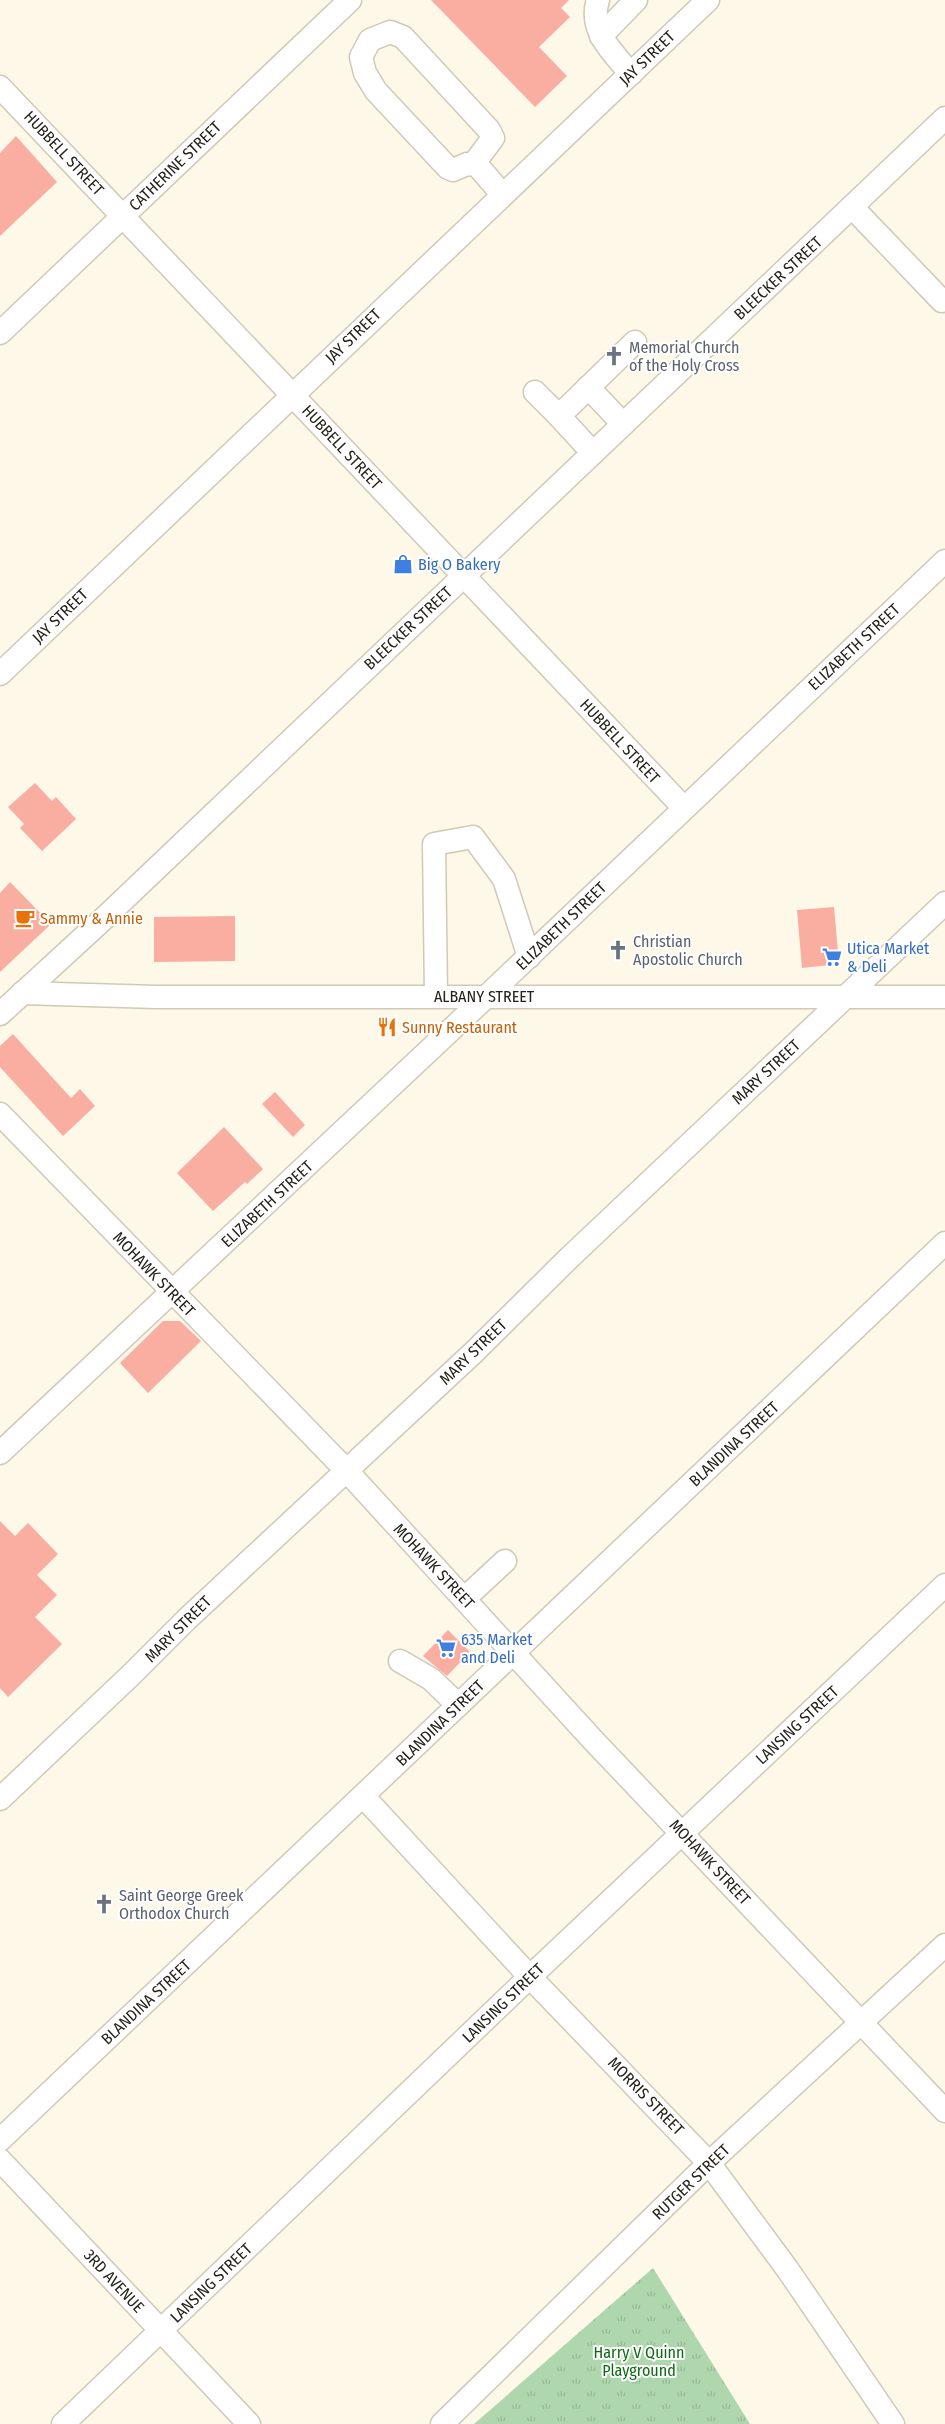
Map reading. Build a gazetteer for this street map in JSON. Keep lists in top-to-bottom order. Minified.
{"streets":{"street":["JAY STREET","HUBBELL STREET","CATHERINE STREET","BLEECKER STREET","ELIZABETH STREET","ALBANY STREET","MARY STREET","MOHAWK STREET","BLANDINA STREET","LANSING STREET","MORRIS STREET","RUTGER STREET","3RD AVENUE"]},"crossings":[["JAY STREET","HUBBELL STREET"],["HUBBELL STREET","CATHERINE STREET"],["HUBBELL STREET","BLEECKER STREET"],["HUBBELL STREET","ELIZABETH STREET"],["BLEECKER STREET","ALBANY STREET"],["ELIZABETH STREET","ALBANY STREET"],["ELIZABETH STREET","MOHAWK STREET"],["ALBANY STREET","MARY STREET"],["MARY STREET","MOHAWK STREET"],["MOHAWK STREET","BLANDINA STREET"],["MOHAWK STREET","LANSING STREET"],["MOHAWK STREET","RUTGER STREET"],["BLANDINA STREET","MORRIS STREET"],["LANSING STREET","MORRIS STREET"],["LANSING STREET","3RD AVENUE"],["MORRIS STREET","RUTGER STREET"]],"parks":["Harry V Quinn Playground"],"places":{"church":["Memorial Church of the Holy Cross","Christian Apostolic Church","Saint George Greek Orthodox Church"],"shop":["Big O Bakery"],"cafe":["Sammy & Annie"],"supermarket":["Utica Market & Deli","635 Market and Deli"],"restaurant":["Sunny Restaurant"]}}
